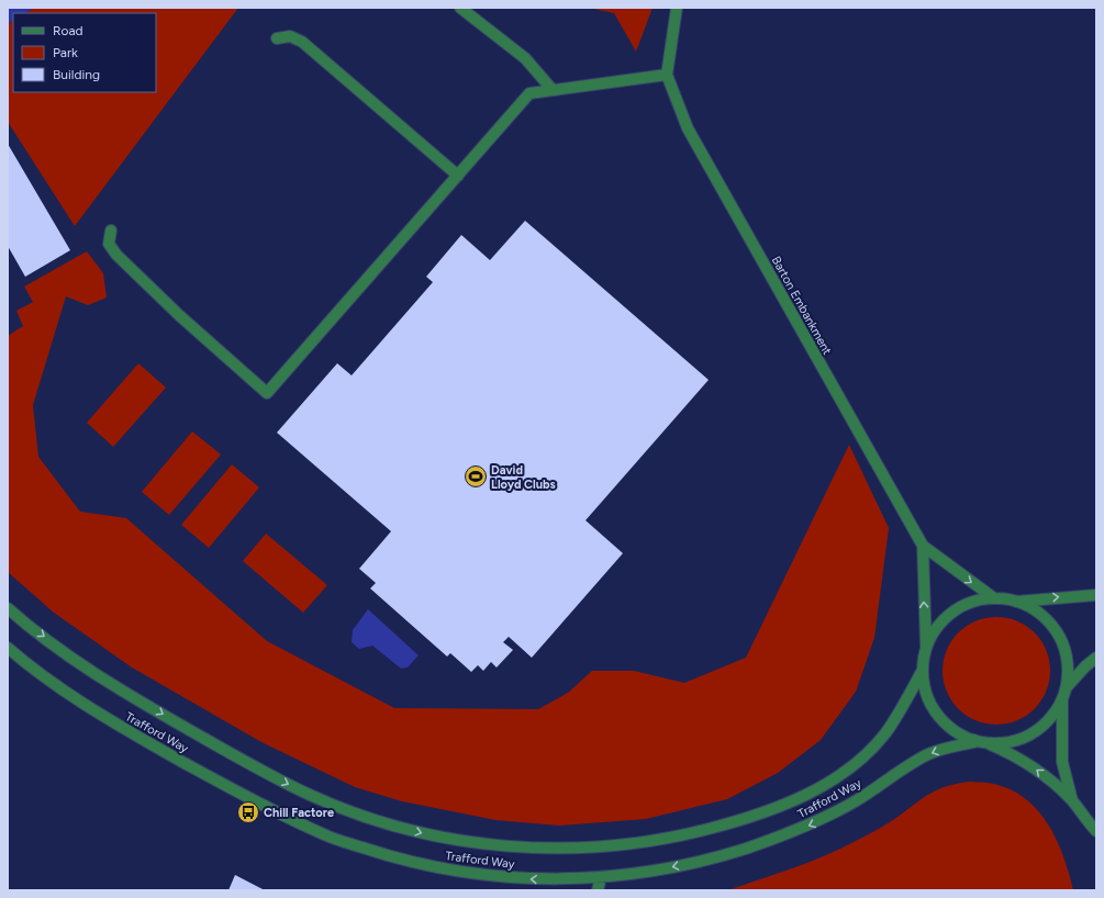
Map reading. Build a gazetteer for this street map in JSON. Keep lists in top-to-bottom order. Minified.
{"streets":{"street":["Barton Embankment","Trafford Way"]},"crossings":[["Barton Embankment","Trafford Way"]],"places":{"sports":["David Lloyd Clubs"],"bus stop":["Chill Factore"]},"legend":["Road","Park","Building"]}
